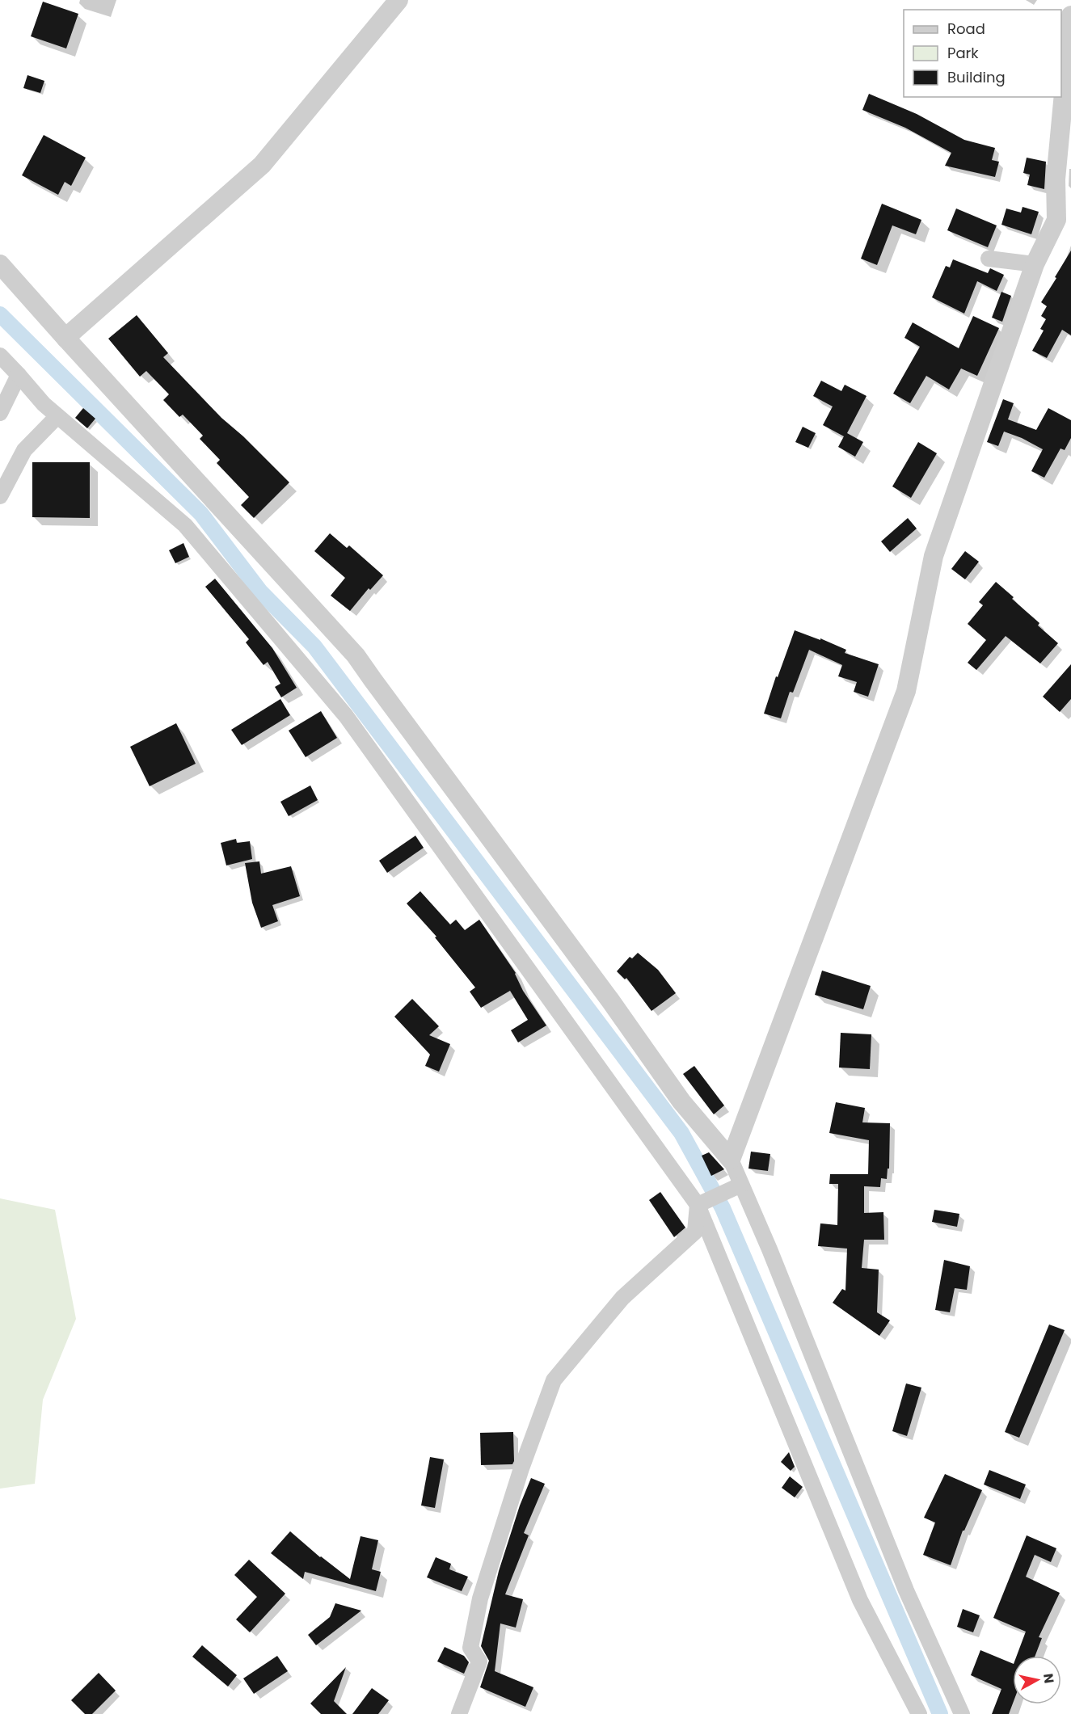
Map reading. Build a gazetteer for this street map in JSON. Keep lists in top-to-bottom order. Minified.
{"legend":["Road","Park","Building"],"north":"right"}
